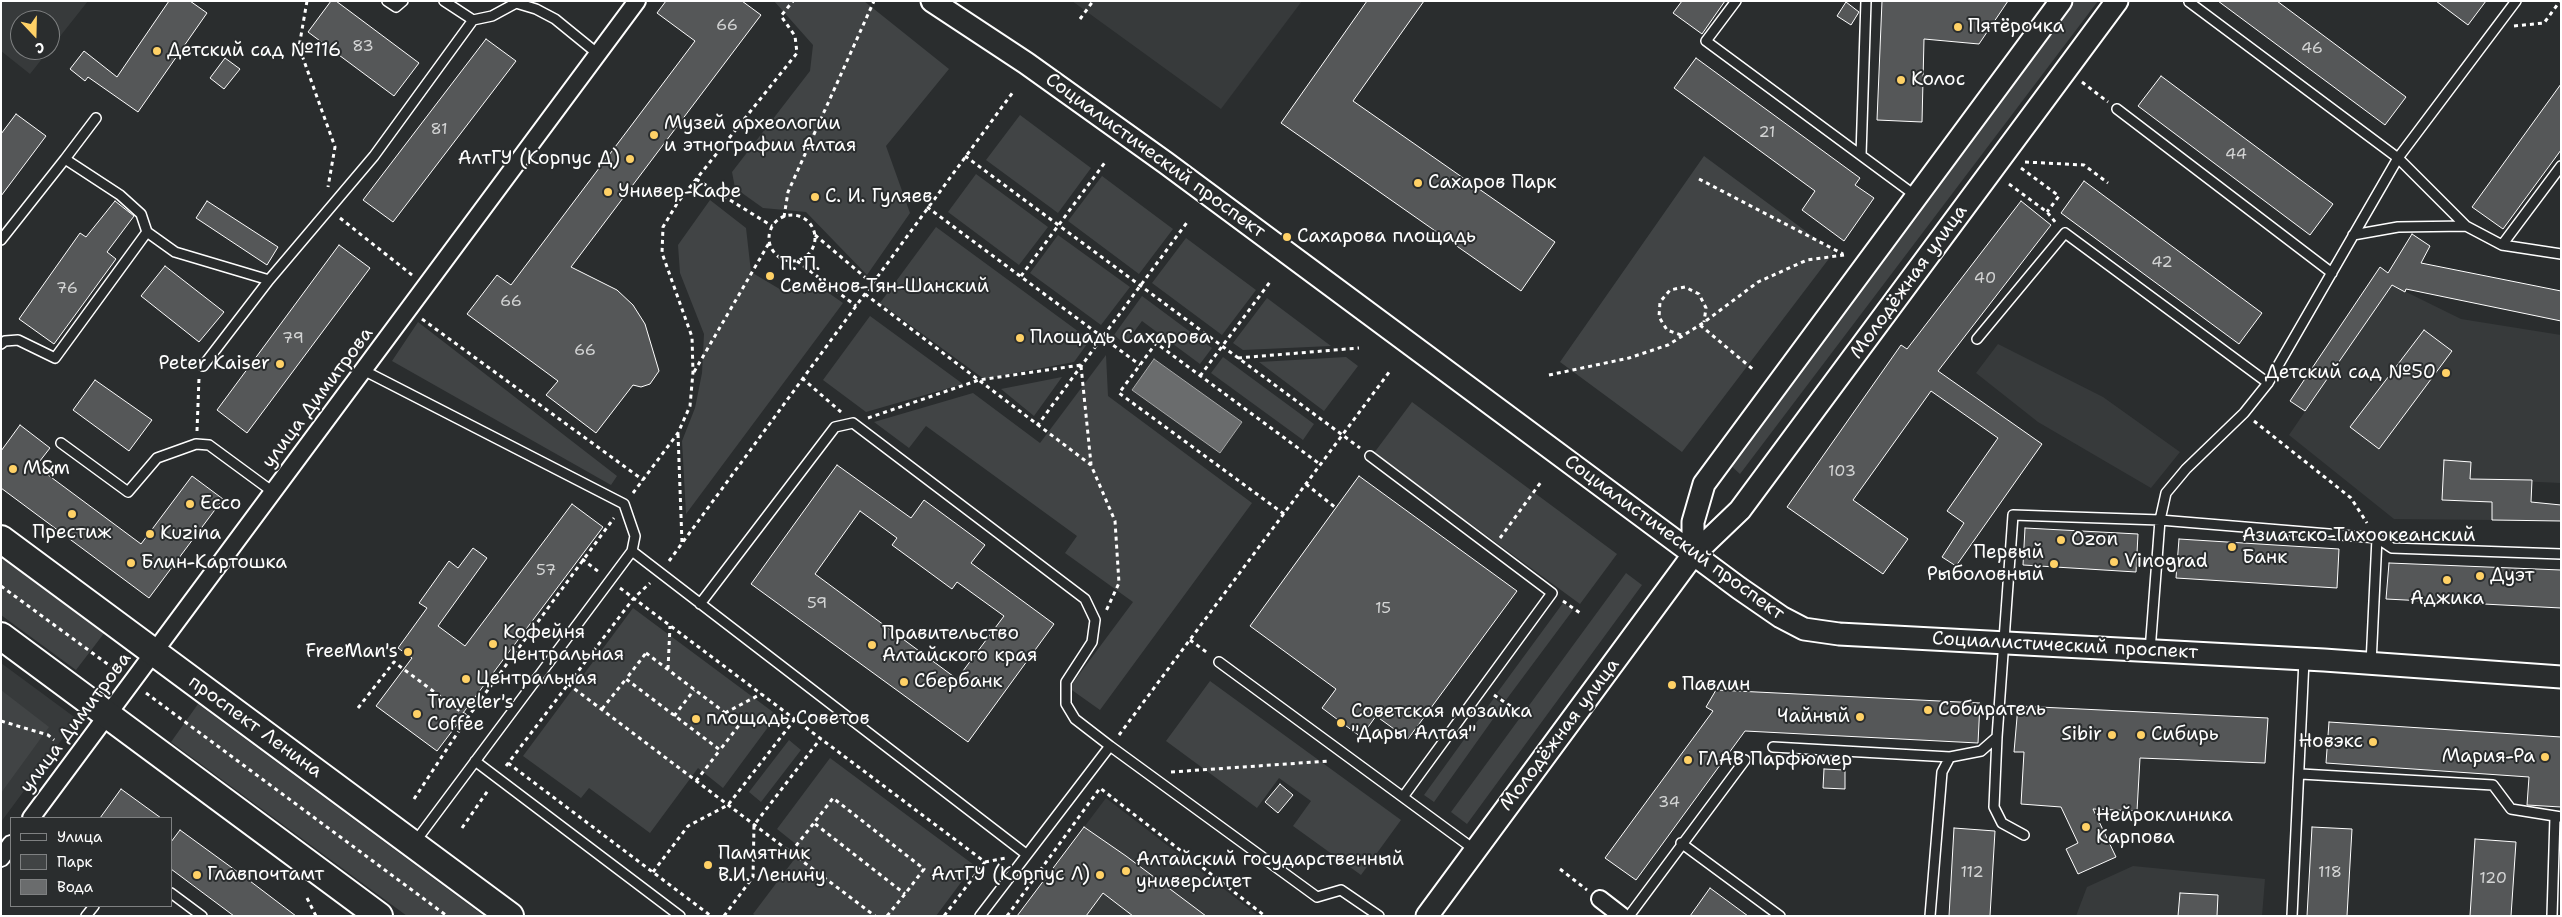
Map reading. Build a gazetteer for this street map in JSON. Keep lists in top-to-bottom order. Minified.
{"streets":{"main road":["проспект Ленина"],"street":["Социалистический проспект","Молодёжная улица","улица Димитрова"]},"crossings":[["Социалистический проспект","Молодёжная улица"],["улица Димитрова","проспект Ленина"]],"places":["Пятёрочка","Детский сад №116","Колос","Музей археологии и этнографии Алтая","АлтГУ (Корпус Д)","Сахаров Парк","Универ-Кафе","С. И. Гуляев","Сахарова площадь","П. П. Семёнов-Тян-Шанский","Площадь Сахарова","Peter Kaiser","Детский сад №50","М&m","Ecco","Престиж","Kuzina","Ozon","Азиатско-Тихоокеанский Банк","Vinograd","Блин-Картошка","Первый Рыболовный","Дуэт","Аджика","Кофейня Центральная","Правительство Алтайского края","FreeMan's","Центральная","Сбербанк","Павлин","Собиратель","Traveler's Coffee","Чайный","площадь Советов","Советская мозаика \"Дары Алтая\"","Sibir","Сибирь","Новэкс","Мария-Ра","ГЛАВ Парфюмер","Нейроклиника Карпова","Памятник В.И. Ленину","Алтайский государственный университет","Главпочтамт","АлтГУ (Корпус Л)"],"house_numbers":["66","83","46","81","21","44","42","40","76","66","79","66","103","57","59","15","34","112","118","120"],"legend":["Улица","Парк","Вода"],"north":"bottom"}
